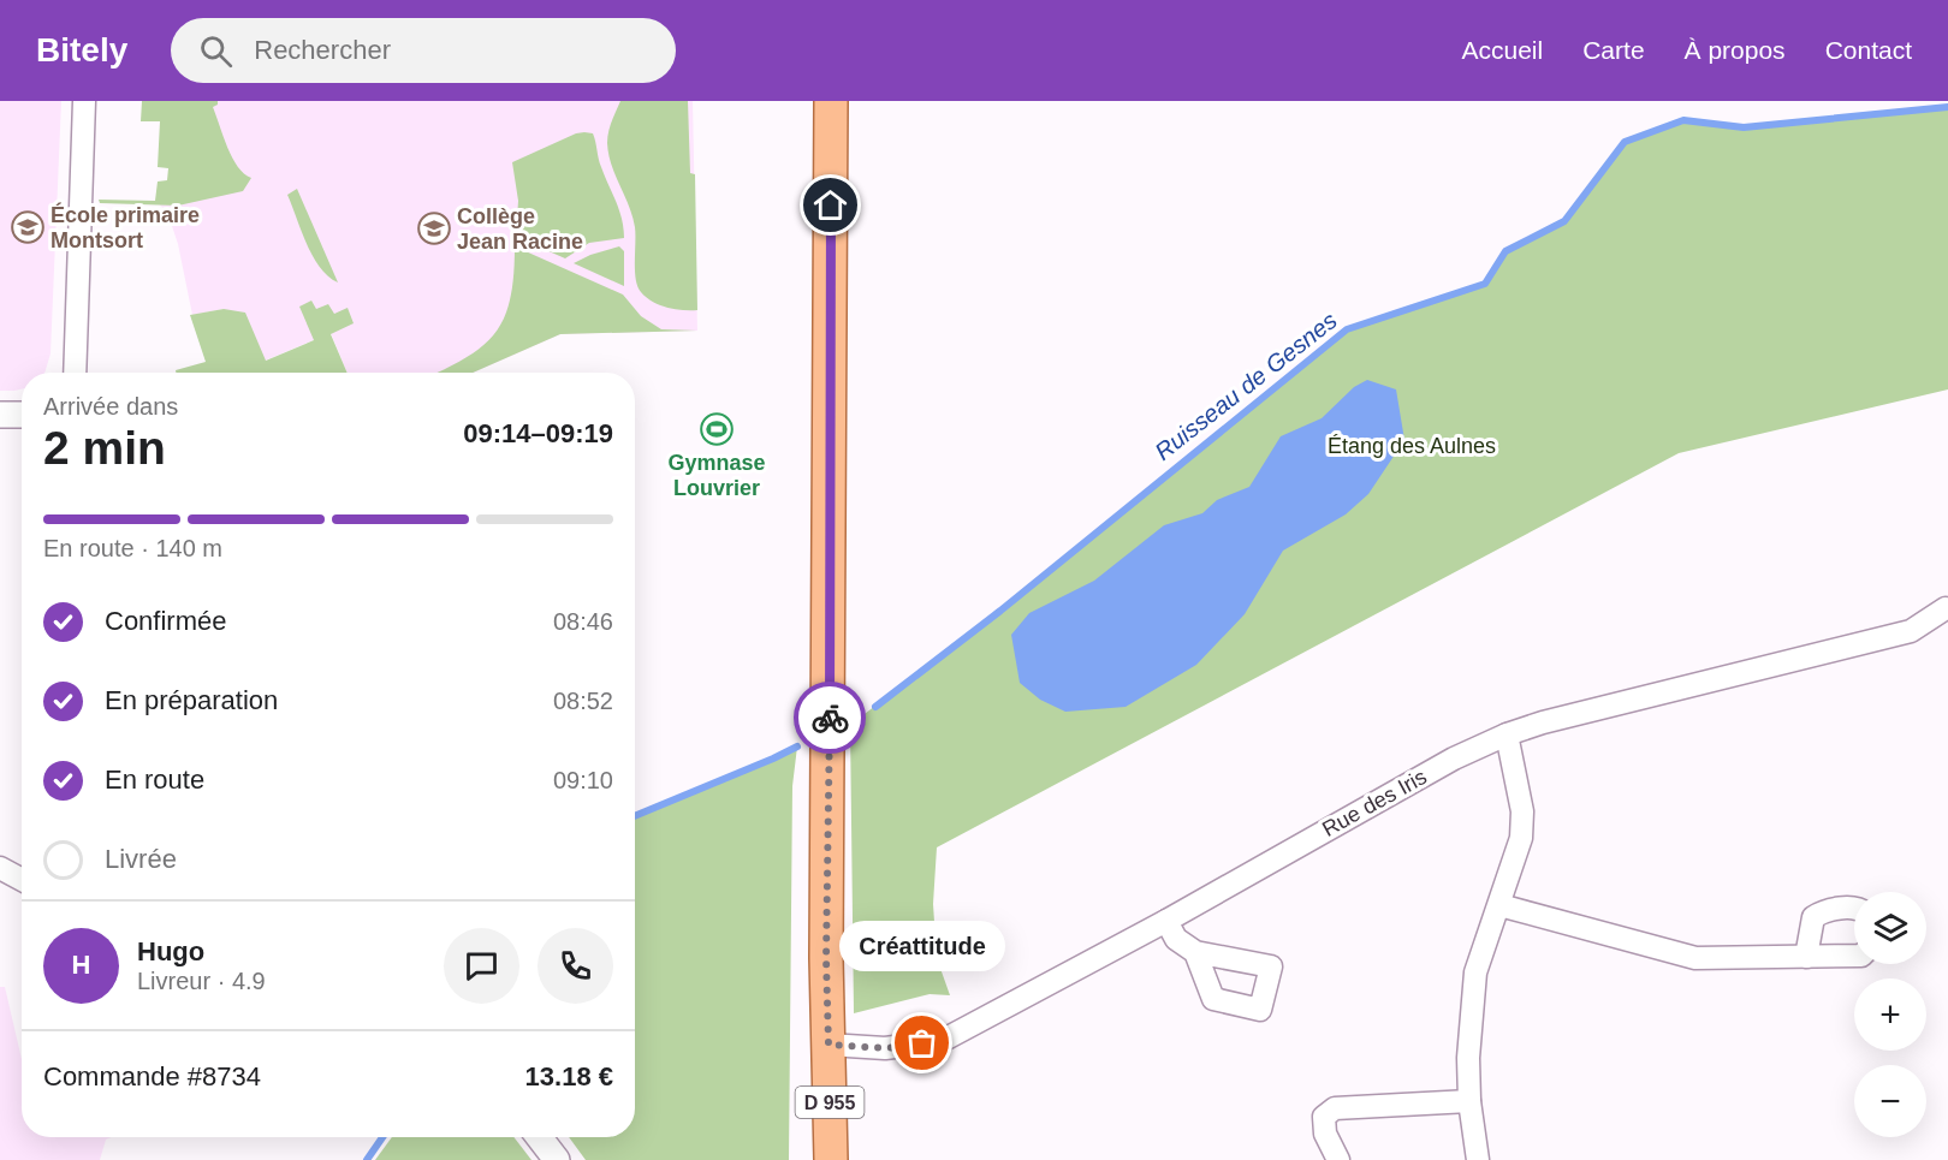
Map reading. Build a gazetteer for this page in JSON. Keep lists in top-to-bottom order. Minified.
{"streets":{"main road":["D 955"],"street":["Rue des Iris"]},"crossings":[["Rue des Iris","D 955"]],"water":["Ruisseau de Gesnes"],"parks":["Étang des Aulnes"],"places":{"school or university":["École primaire Montsort","Collège Jean Racine"],"sports":["Gymnase Louvrier"],"other":["Créattitude"]},"page":{"header":"Bitely","search":"Rechercher","nav":["Accueil","Carte","À propos","Contact"],"heading":["2 min","Arrivée dans","09:14–09:19"],"panel":["Hugo","Livreur · 4.9","Commande #8734","13.18 €"],"bar":"En route · 140 m","list":[["Confirmée","08:46"],["En préparation","08:52"],["En route","09:10"],"Livrée"],"map_buttons":["+","−"],"bubble":"Créattitude","round":"H"}}
